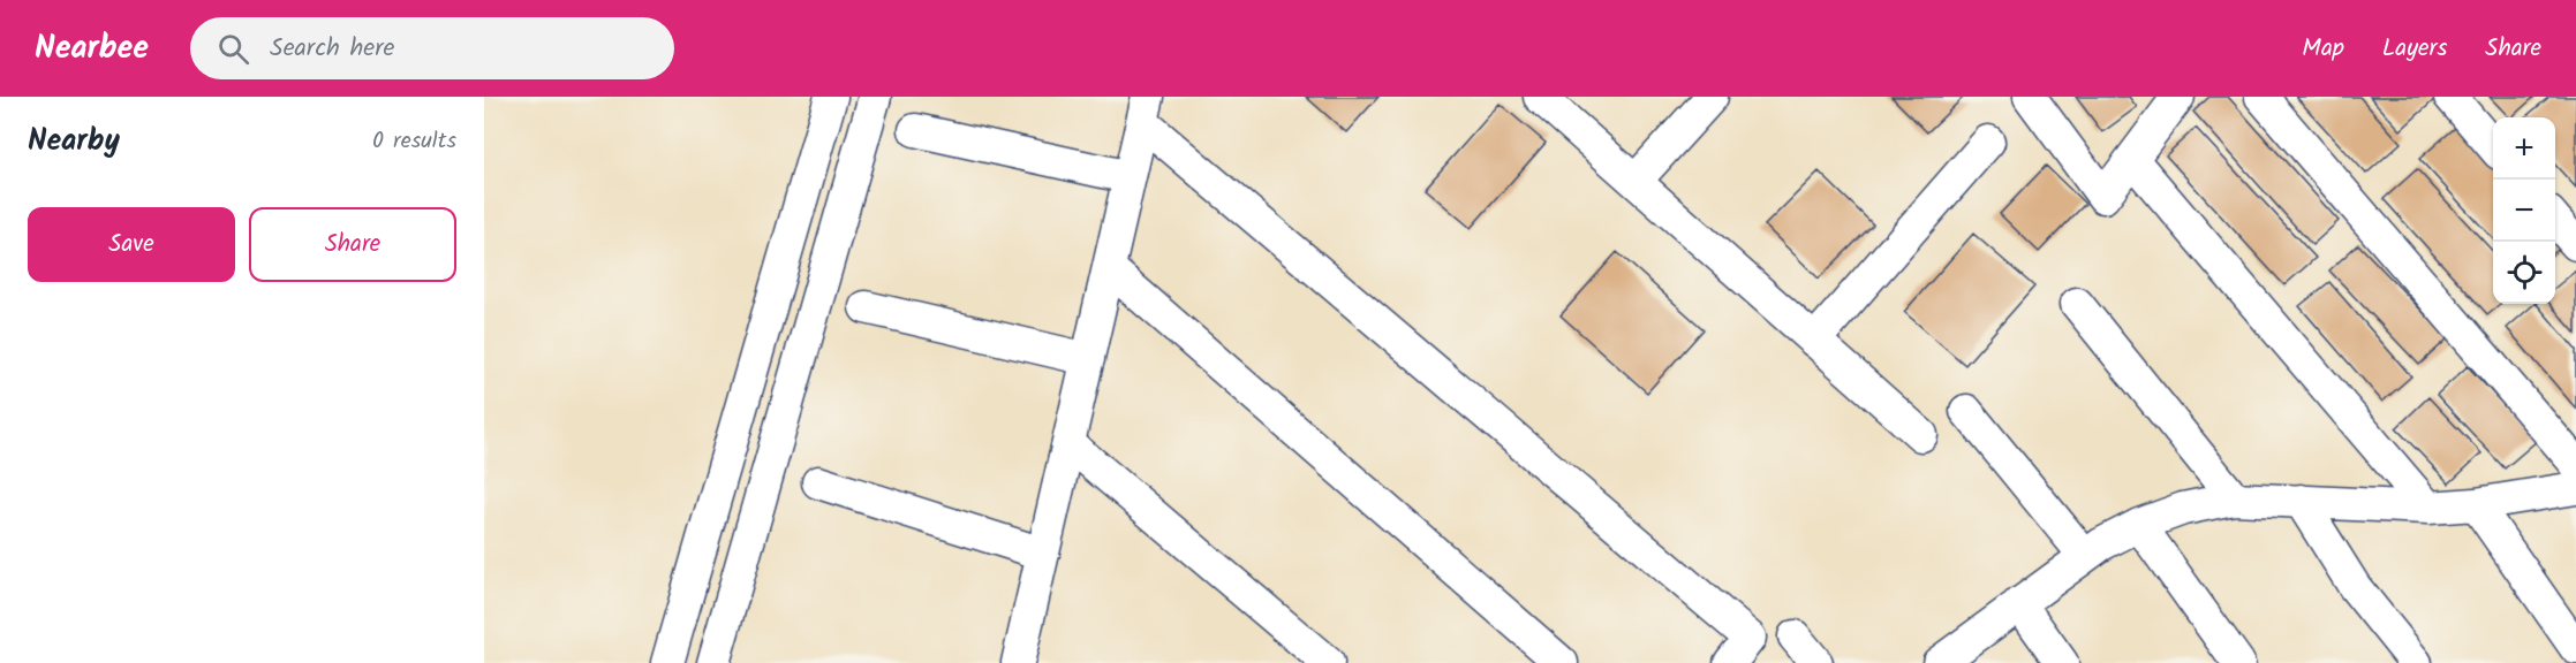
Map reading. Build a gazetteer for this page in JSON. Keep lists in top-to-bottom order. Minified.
{"page":{"header":"Nearbee","search":"Search here","nav":["Map","Layers","Share"],"heading":["Nearby","0 results"],"map_buttons":["+","−"],"buttons":["Save","Share"]}}
